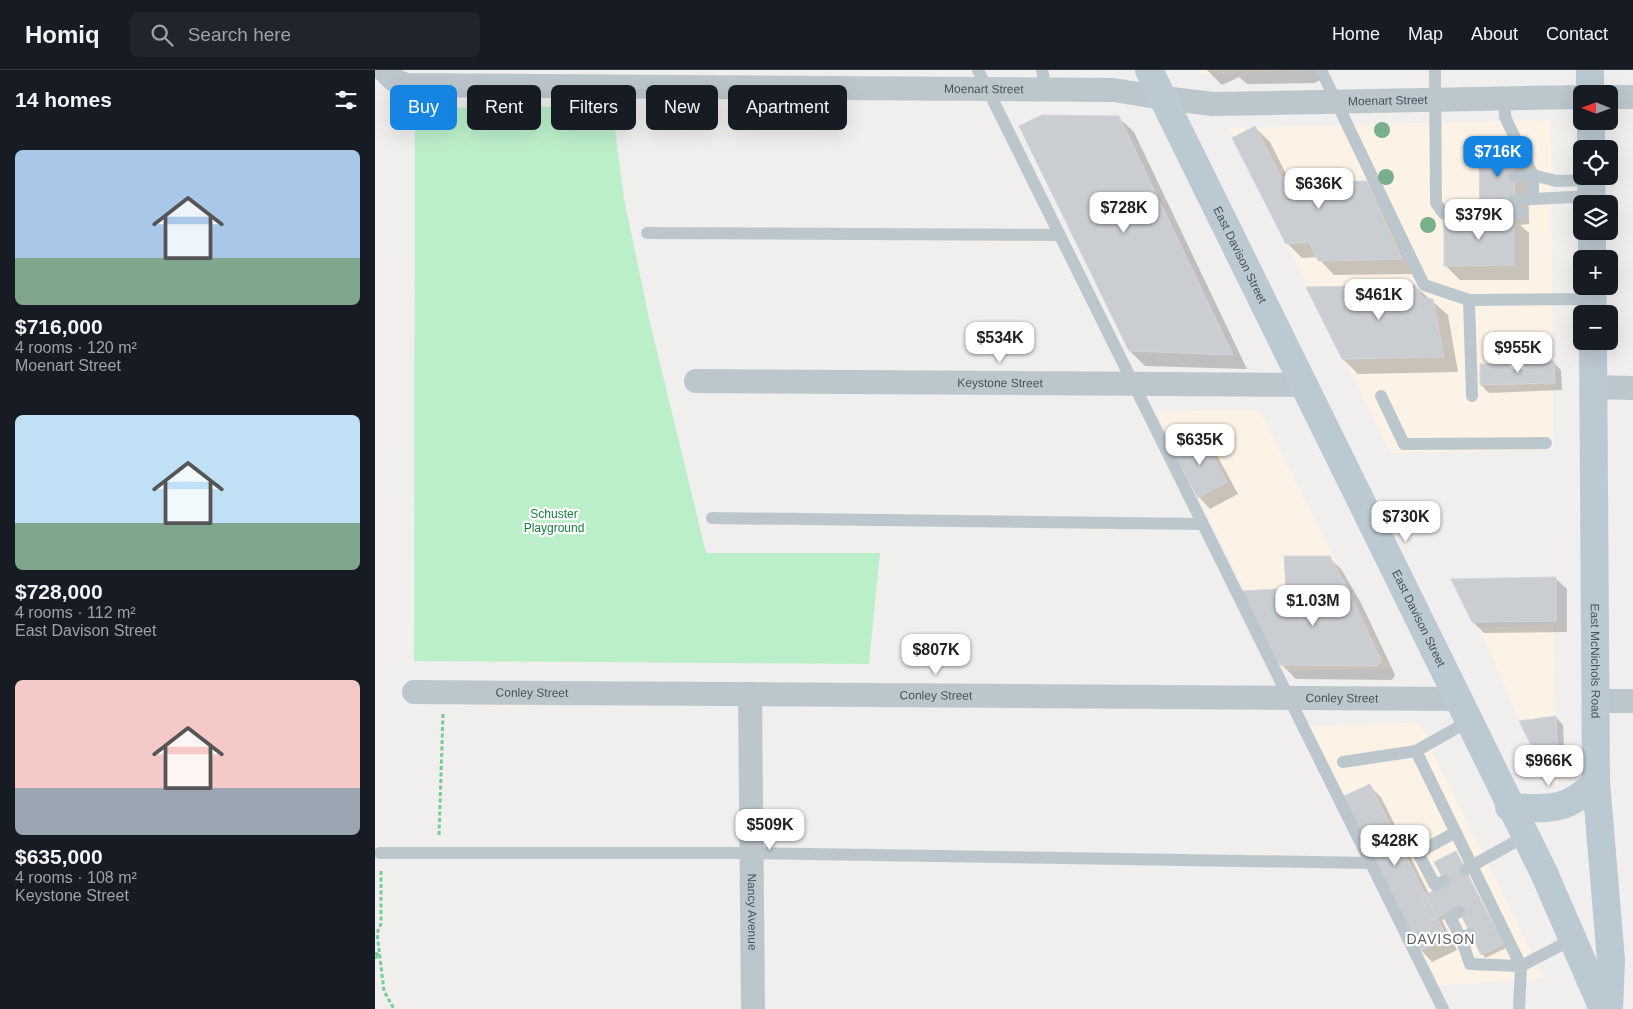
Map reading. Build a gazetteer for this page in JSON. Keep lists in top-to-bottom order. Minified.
{"streets":{"main road":["East Davison Street","East McNichols Road"],"street":["Moenart Street","Keystone Street","Conley Street","Nancy Avenue"]},"crossings":[["Moenart Street","East Davison Street"],["East Davison Street","Keystone Street"],["East Davison Street","Conley Street"],["Conley Street","Nancy Avenue"]],"districts":["DAVISON"],"parks":["Schuster Playground"],"north":"left","page":{"header":"Homiq","search":"Search here","nav":["Home","Map","About","Contact"],"heading":"14 homes","map_buttons":["+","−"],"chip":["Buy","Rent","Filters","New","Apartment"],"list":[{"name":"$716,000","note":"4 rooms · 120 m² · Moenart Street"},{"name":"$728,000","note":"4 rooms · 112 m² · East Davison Street"},{"name":"$635,000","note":"4 rooms · 108 m² · Keystone Street"}],"price":["$716K","$636K","$728K","$379K","$461K","$534K","$955K","$635K","$730K","$1.03M","$807K","$966K","$509K","$428K"]}}
